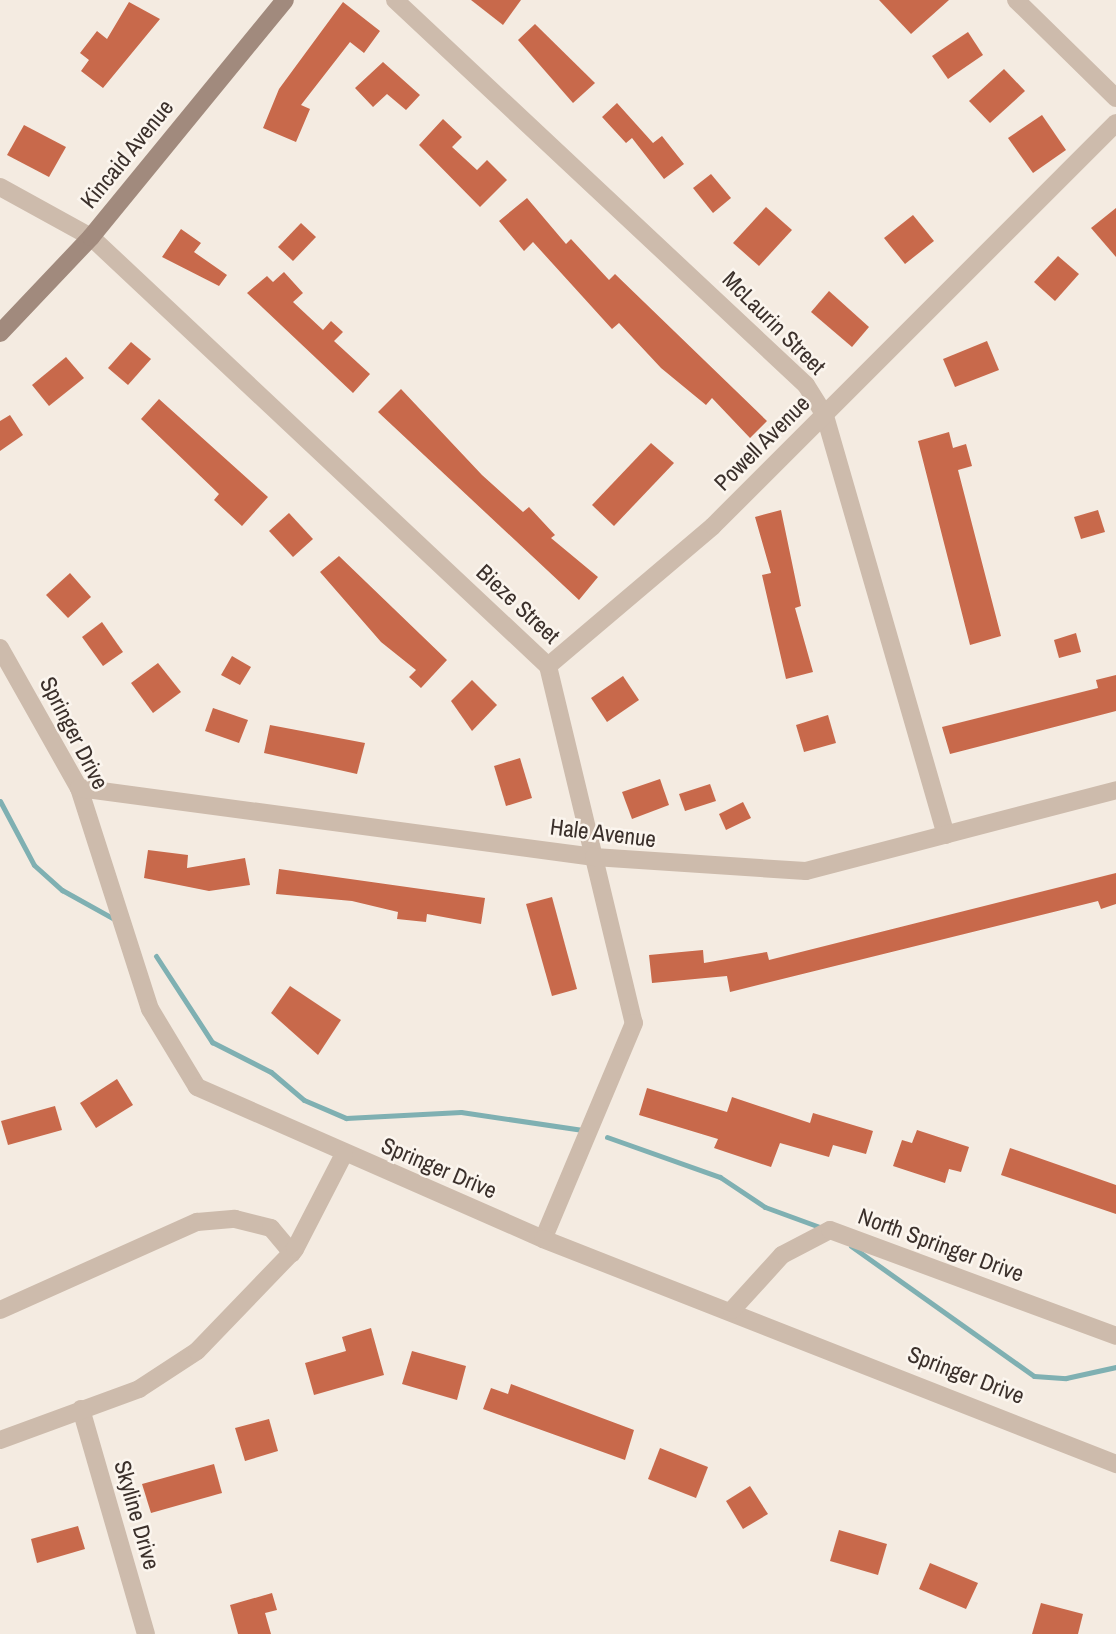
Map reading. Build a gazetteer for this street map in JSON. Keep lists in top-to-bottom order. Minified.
{"streets":{"street":["Kincaid Avenue","McLaurin Street","Powell Avenue","Bieze Street","Springer Drive","Hale Avenue","North Springer Drive","Skyline Drive"]},"crossings":[["Kincaid Avenue","Bieze Street"],["McLaurin Street","Powell Avenue"],["McLaurin Street","Hale Avenue"],["Powell Avenue","Bieze Street"],["Bieze Street","Springer Drive"],["Bieze Street","Hale Avenue"],["Springer Drive","Hale Avenue"],["Springer Drive","North Springer Drive"]]}
